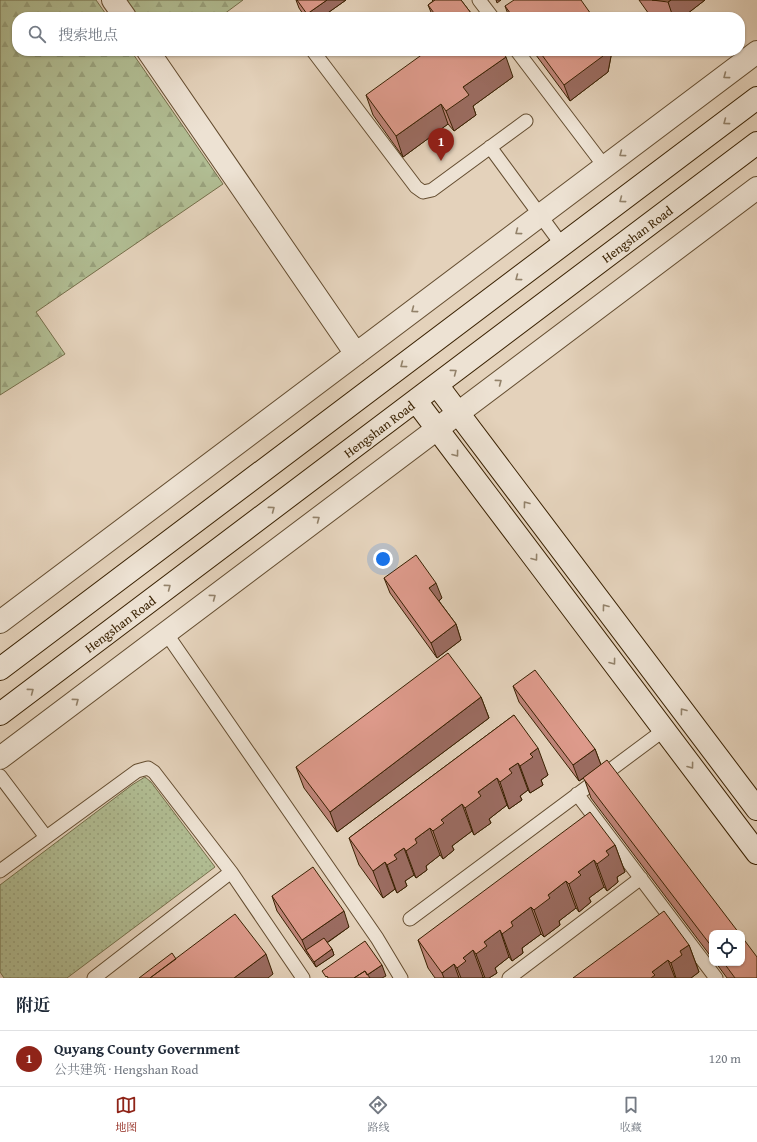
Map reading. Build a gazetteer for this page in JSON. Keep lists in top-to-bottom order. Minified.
{"streets":{"street":["Hengshan Road"]},"page":{"search":"搜索地点","pins":"1","heading":"附近","list":[{"mark":"1","name":"Quyang County Government","note":"公共建筑 · Hengshan Road","value":"120 m"}],"nav":["地图","路线","收藏"]}}
